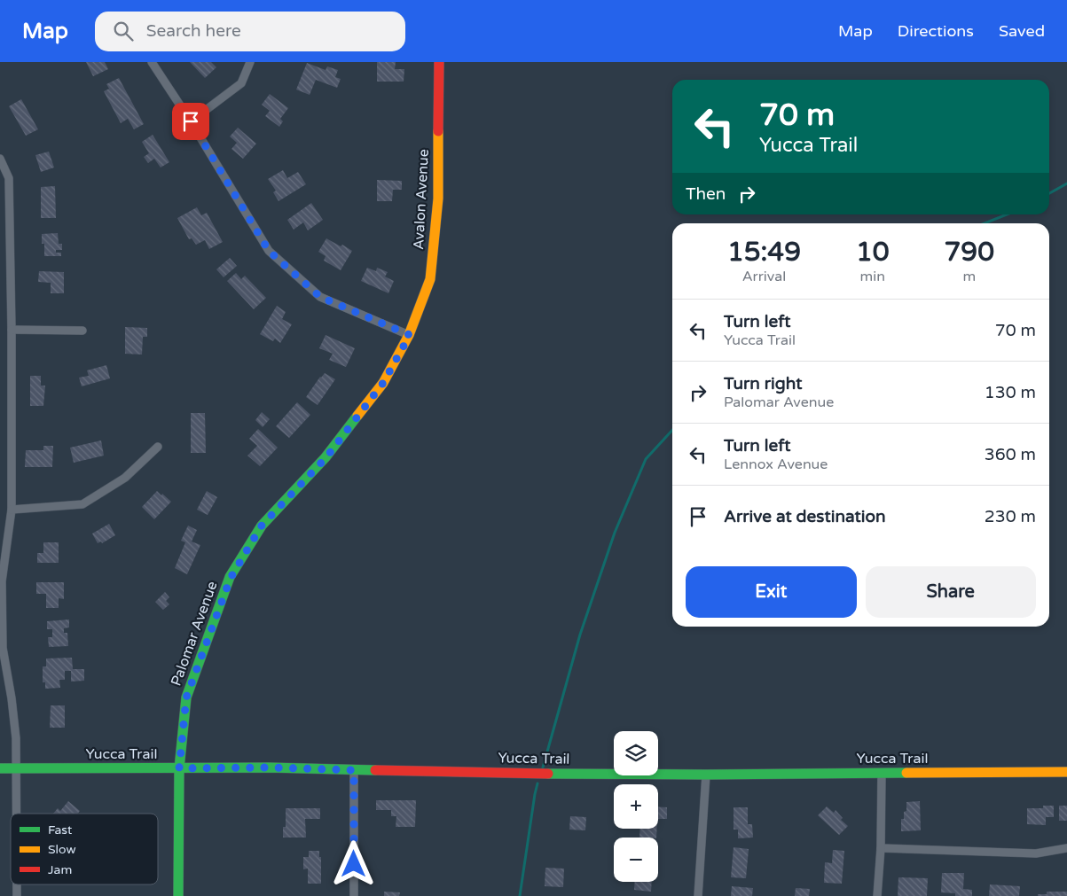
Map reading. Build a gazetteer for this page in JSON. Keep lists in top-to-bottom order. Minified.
{"streets":{"main road":["Avalon Avenue","Palomar Avenue","Yucca Trail"]},"crossings":[["Avalon Avenue","Palomar Avenue"],["Palomar Avenue","Yucca Trail"]],"legend":["Fast","Slow","Jam"],"page":{"header":"Map","search":"Search here","nav":["Map","Directions","Saved"],"turn":["70 m","Yucca Trail"],"then":"Then","eta":["15:49","Arrival","10","min","790","m"],"list":[{"name":"Turn left","note":"Yucca Trail","value":"70 m"},{"name":"Turn right","note":"Palomar Avenue","value":"130 m"},{"name":"Turn left","note":"Lennox Avenue","value":"360 m"},{"name":"Arrive at destination","value":"230 m"}],"buttons":["Exit","Share"],"map_buttons":["+","−"]}}
